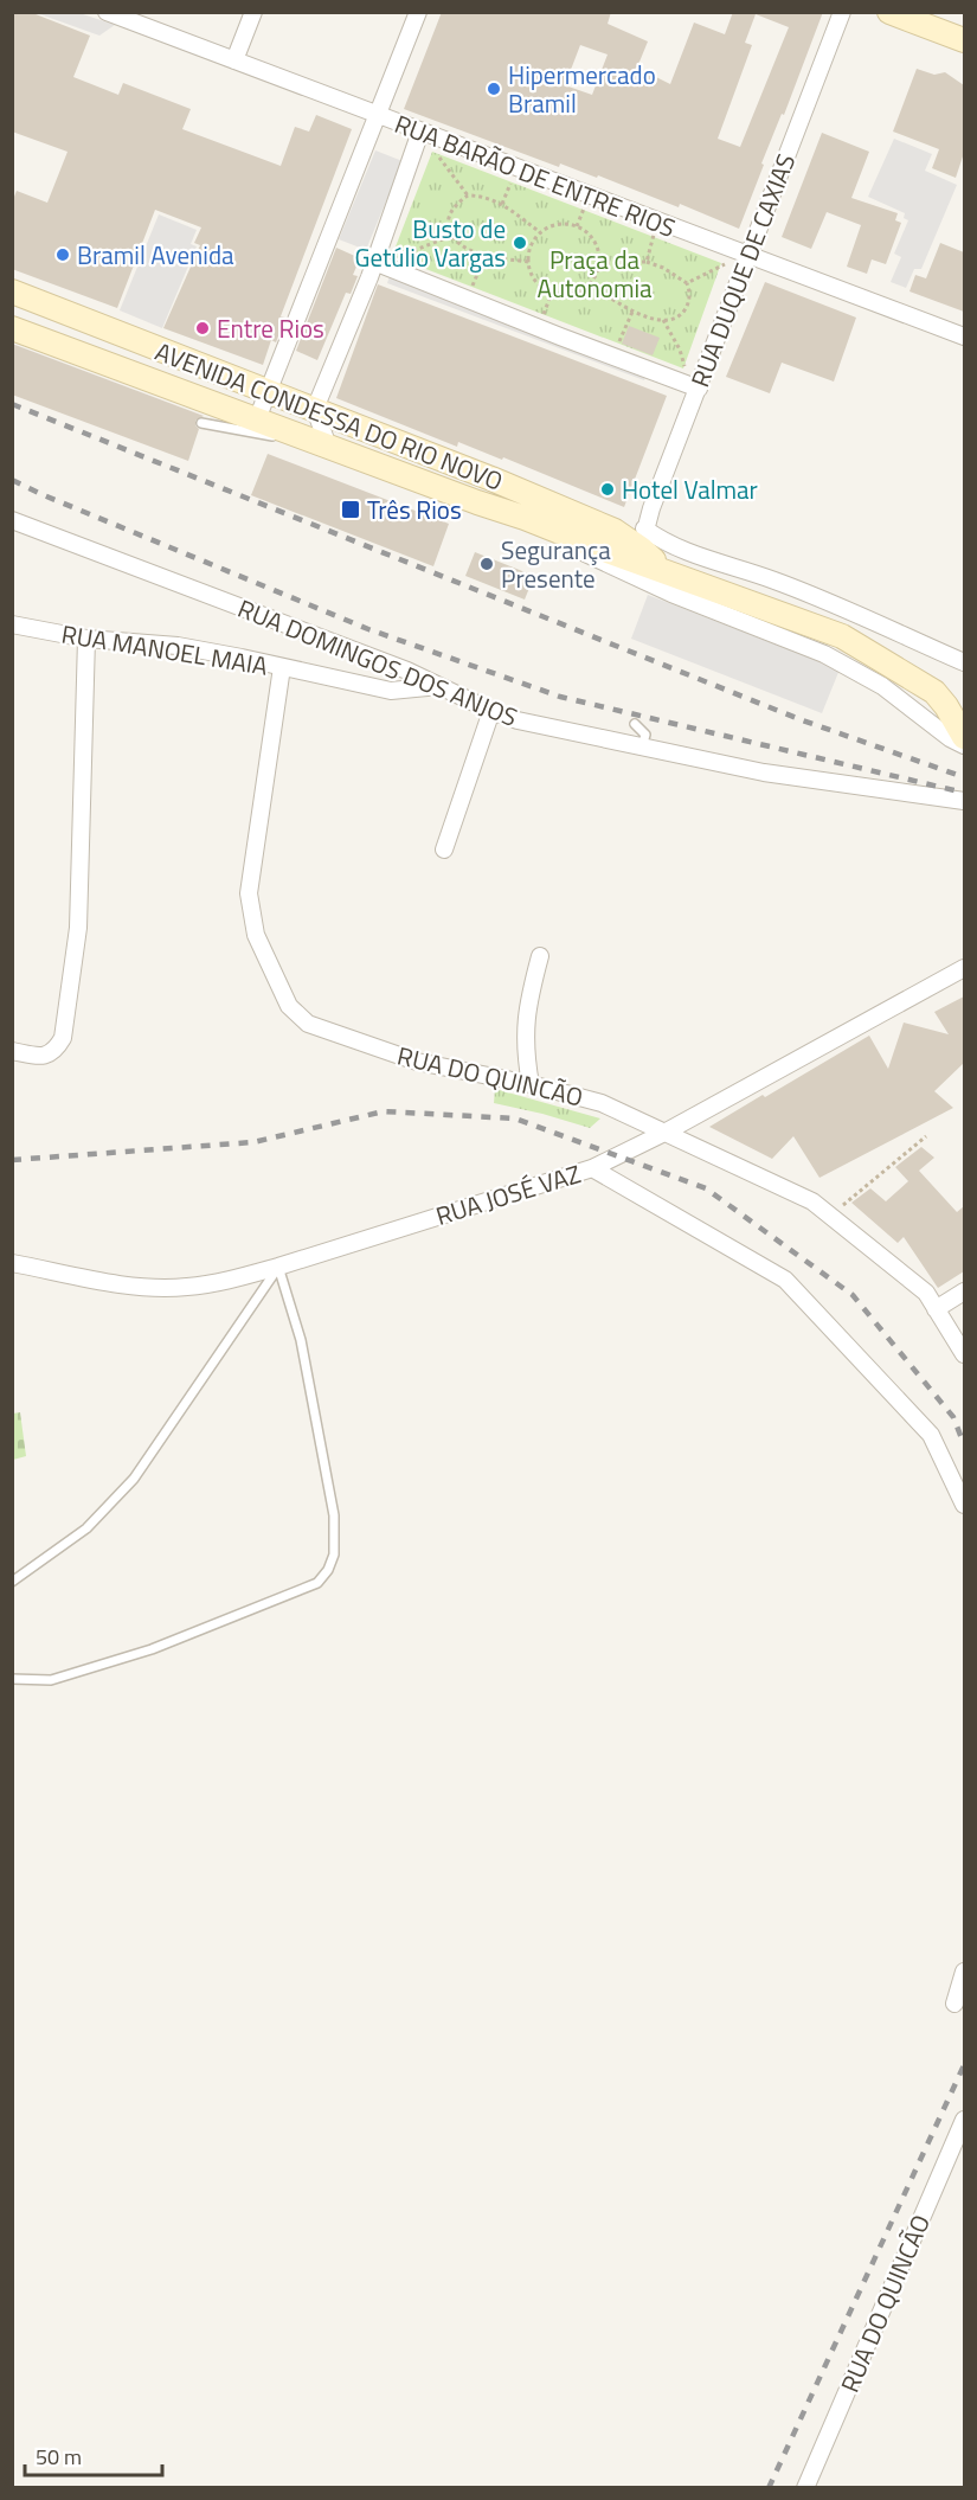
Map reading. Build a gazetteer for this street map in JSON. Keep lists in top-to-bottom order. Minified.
{"streets":{"main road":["AVENIDA CONDESSA DO RIO NOVO"],"street":["RUA BARÃO DE ENTRE RIOS","RUA DUQUE DE CAXIAS","RUA MANOEL MAIA","RUA DOMINGOS DOS ANJOS","RUA DO QUINCÃO","RUA JOSÉ VAZ"]},"crossings":[["RUA BARÃO DE ENTRE RIOS","RUA DUQUE DE CAXIAS"],["RUA DUQUE DE CAXIAS","AVENIDA CONDESSA DO RIO NOVO"],["RUA MANOEL MAIA","RUA DOMINGOS DOS ANJOS"],["RUA MANOEL MAIA","RUA DO QUINCÃO"],["RUA DO QUINCÃO","RUA JOSÉ VAZ"]],"parks":["Praça da Autonomia"],"places":{"other":["Hipermercado Bramil","Busto de Getúlio Vargas","Bramil Avenida","Entre Rios","Hotel Valmar","Segurança Presente"],"transit":["Três Rios"]},"scale_bar":"50 m"}
